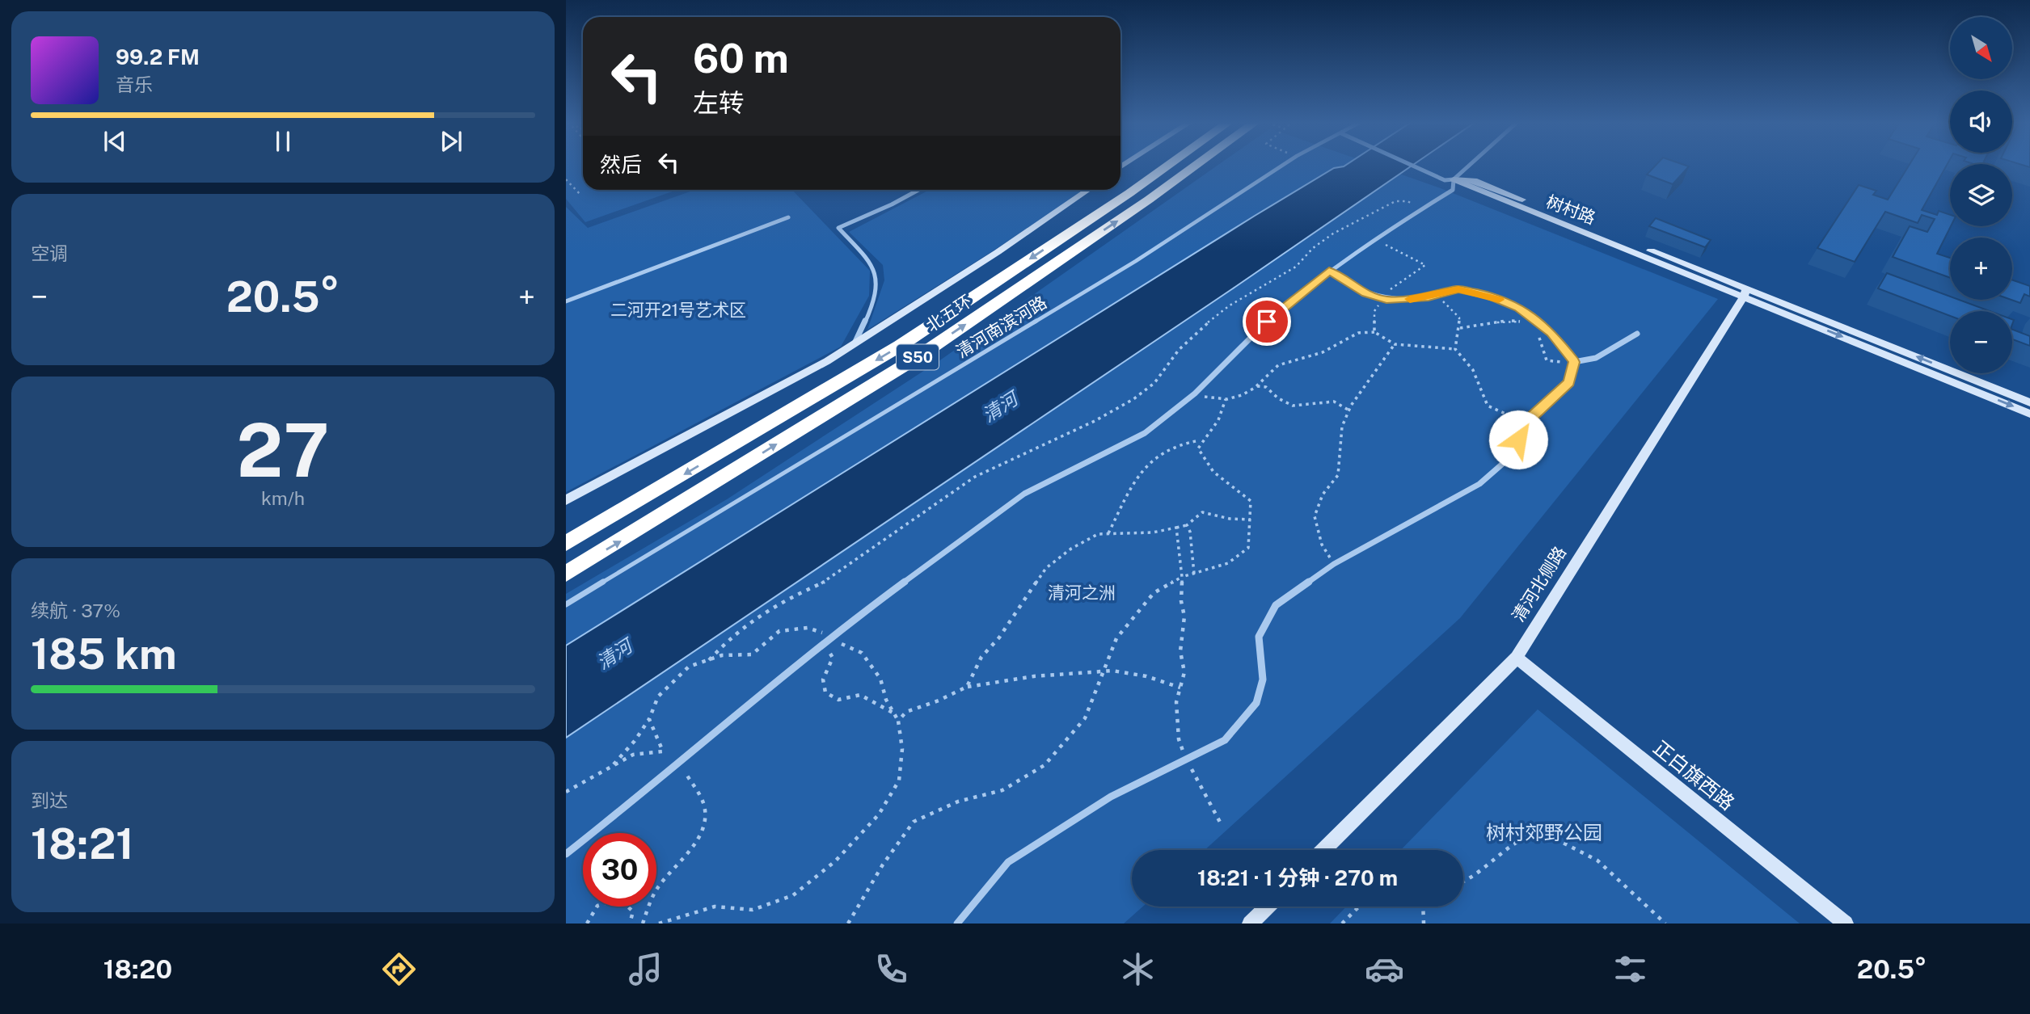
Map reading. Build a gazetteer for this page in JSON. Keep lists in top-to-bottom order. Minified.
{"streets":{"highway":["北五环","S50"],"street":["树村路","清河北侧路","正白旗西路"],"lane":["清河南滨河路"]},"crossings":[["树村路","清河北侧路"],["清河北侧路","正白旗西路"]],"water":["清河"],"parks":["二河开21号艺术区","清河之洲","树村郊野公园"],"north":"bottom right","page":{"map_buttons":["+","−"],"turn":["60 m","左转"],"song":["99.2 FM","音乐"],"then":"然后","tile":["空调",["27","km/h"],["续航 · 37%","185 km"],["到达","18:21"]],"heat":["−","20.5°","+"],"limit":"30","trip":"18:21 · 1 分钟 · 270 m","tabs":["18:20","20.5°"]}}
